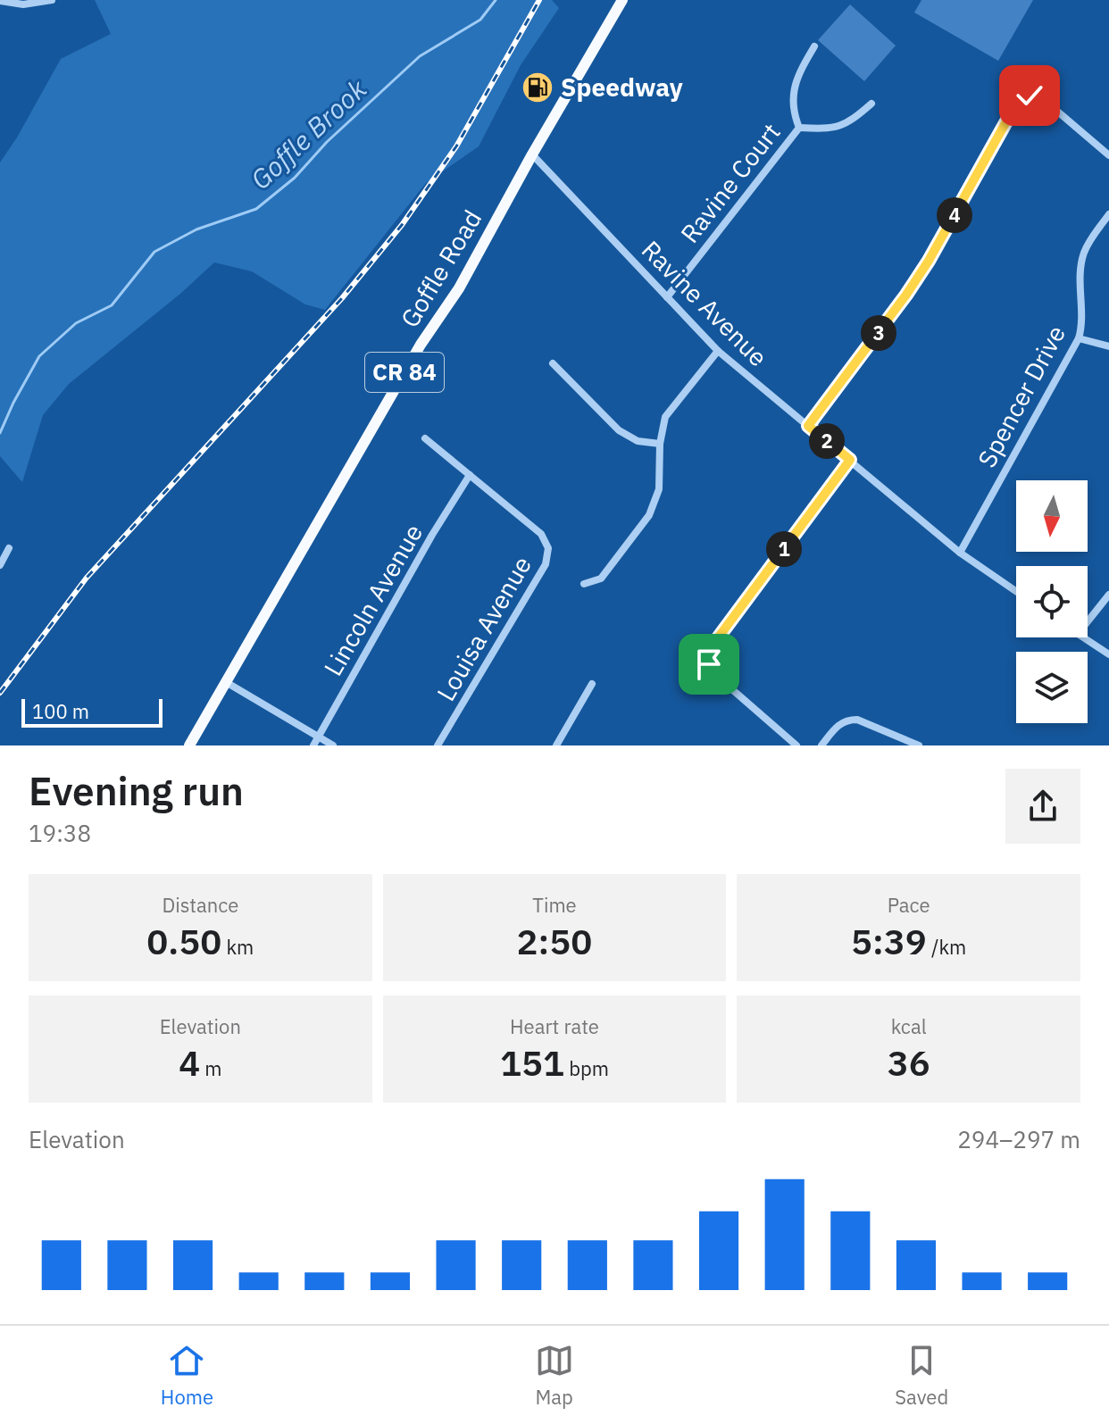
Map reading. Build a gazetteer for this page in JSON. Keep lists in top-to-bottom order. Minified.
{"streets":{"main road":["Goffle Road","CR 84"],"street":["Ravine Court","Ravine Avenue","Spencer Drive","Lincoln Avenue","Louisa Avenue"]},"crossings":[["Ravine Court","Ravine Avenue"],["Goffle Road","Ravine Avenue"],["Ravine Avenue","Spencer Drive"],["Lincoln Avenue","Louisa Avenue"]],"water":["Goffle Brook"],"places":{"fuel station":["Speedway"]},"scale_bar":"100 m","north":"bottom","page":{"pins":["4","3","2","1"],"scale":"100 m","heading":["Evening run","19:38"],"stats":[["Distance","0.50 km"],["Time","2:50"],["Pace","5:39 /km"],["Elevation","4 m"],["Heart rate","151 bpm"],["kcal","36"]],"chart":["Elevation","294–297 m"],"tabs":["Home","Map","Saved"]}}
